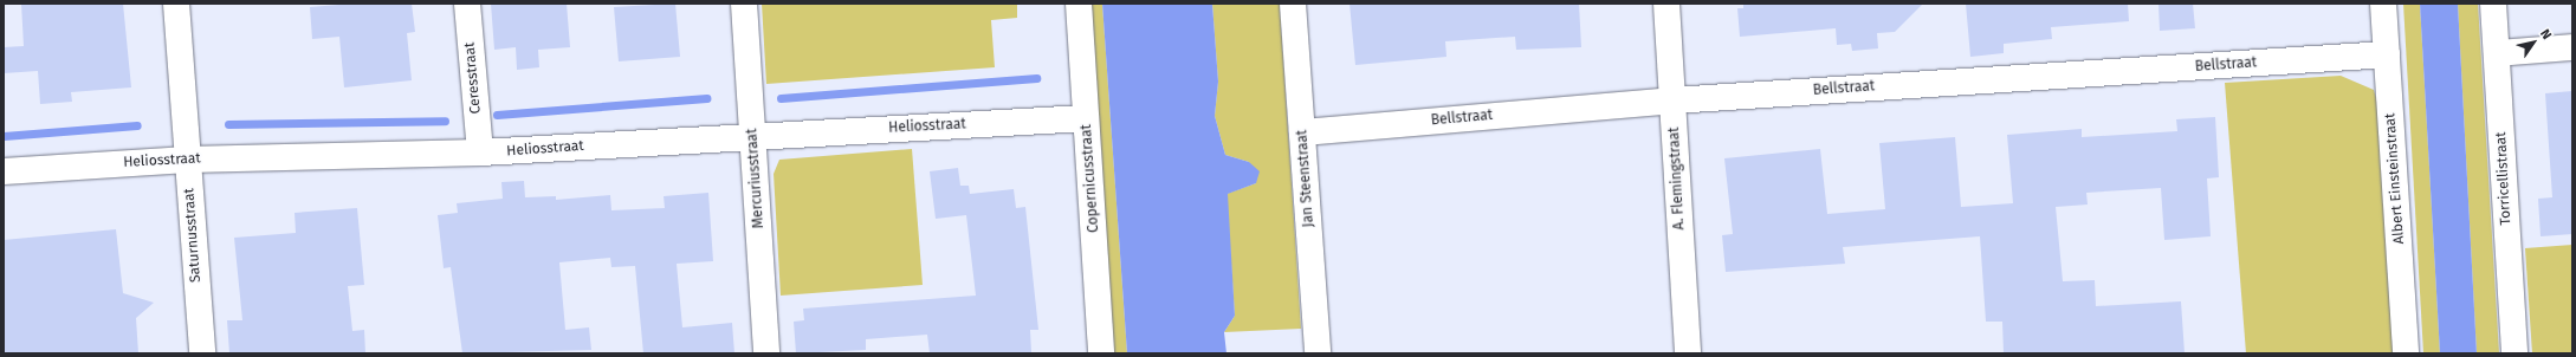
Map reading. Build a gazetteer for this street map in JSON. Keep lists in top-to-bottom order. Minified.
{"streets":{"street":["Bellstraat","Ceresstraat","Heliosstraat","Mercuriusstraat","Copernicusstraat","Jan Steenstraat","A. Flemingstraat","Albert Einsteinstraat","Torricellistraat","Saturnusstraat"]},"crossings":[["Bellstraat","Jan Steenstraat"],["Bellstraat","A. Flemingstraat"],["Bellstraat","Albert Einsteinstraat"],["Ceresstraat","Heliosstraat"],["Heliosstraat","Mercuriusstraat"],["Heliosstraat","Copernicusstraat"],["Heliosstraat","Saturnusstraat"]],"north":"top right"}
